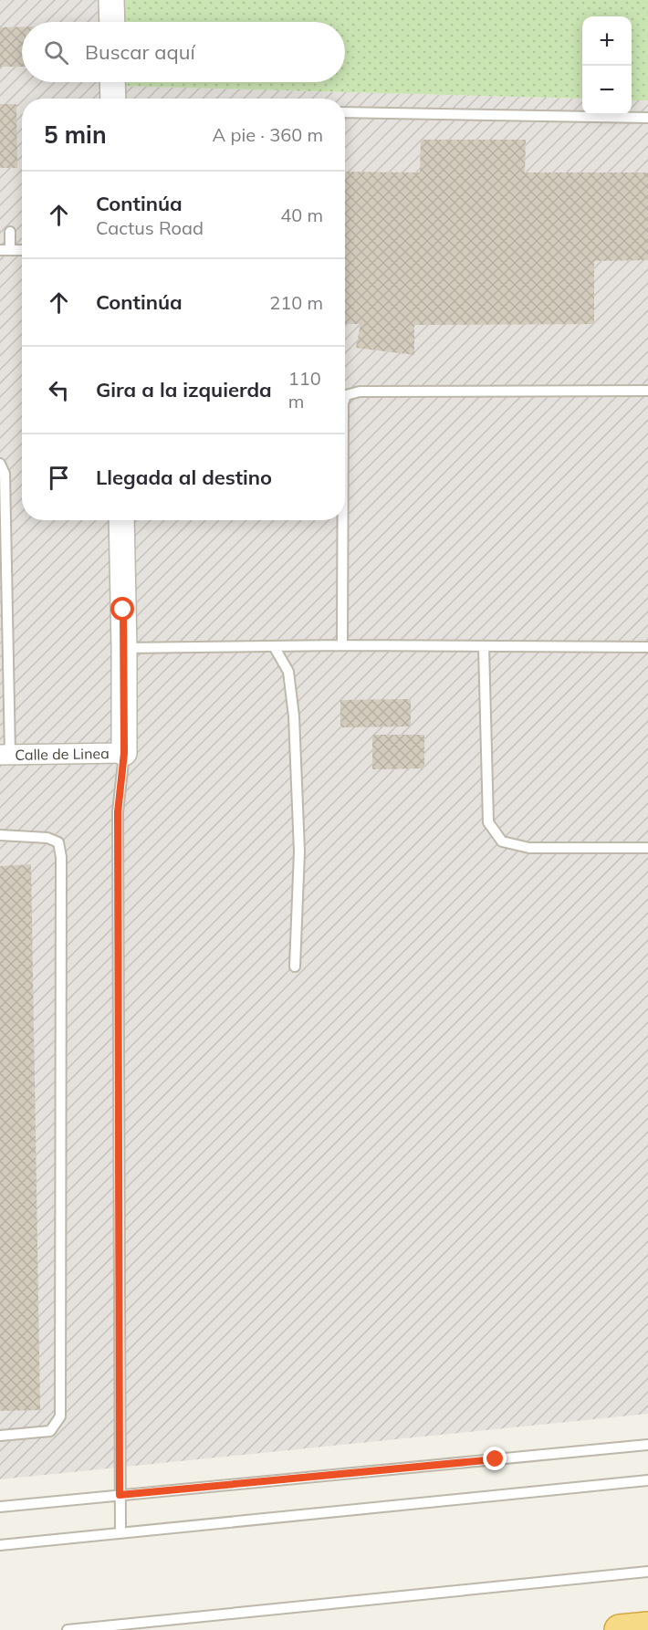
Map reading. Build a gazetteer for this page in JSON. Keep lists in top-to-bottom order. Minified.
{"streets":{"street":["Calle de Linea"]},"page":{"map_buttons":["+","−"],"search":"Buscar aquí","heading":["5 min","A pie · 360 m"],"list":[["Continúa","Cactus Road","40 m"],["Continúa","210 m"],["Gira a la izquierda","110 m"],"Llegada al destino"]}}
